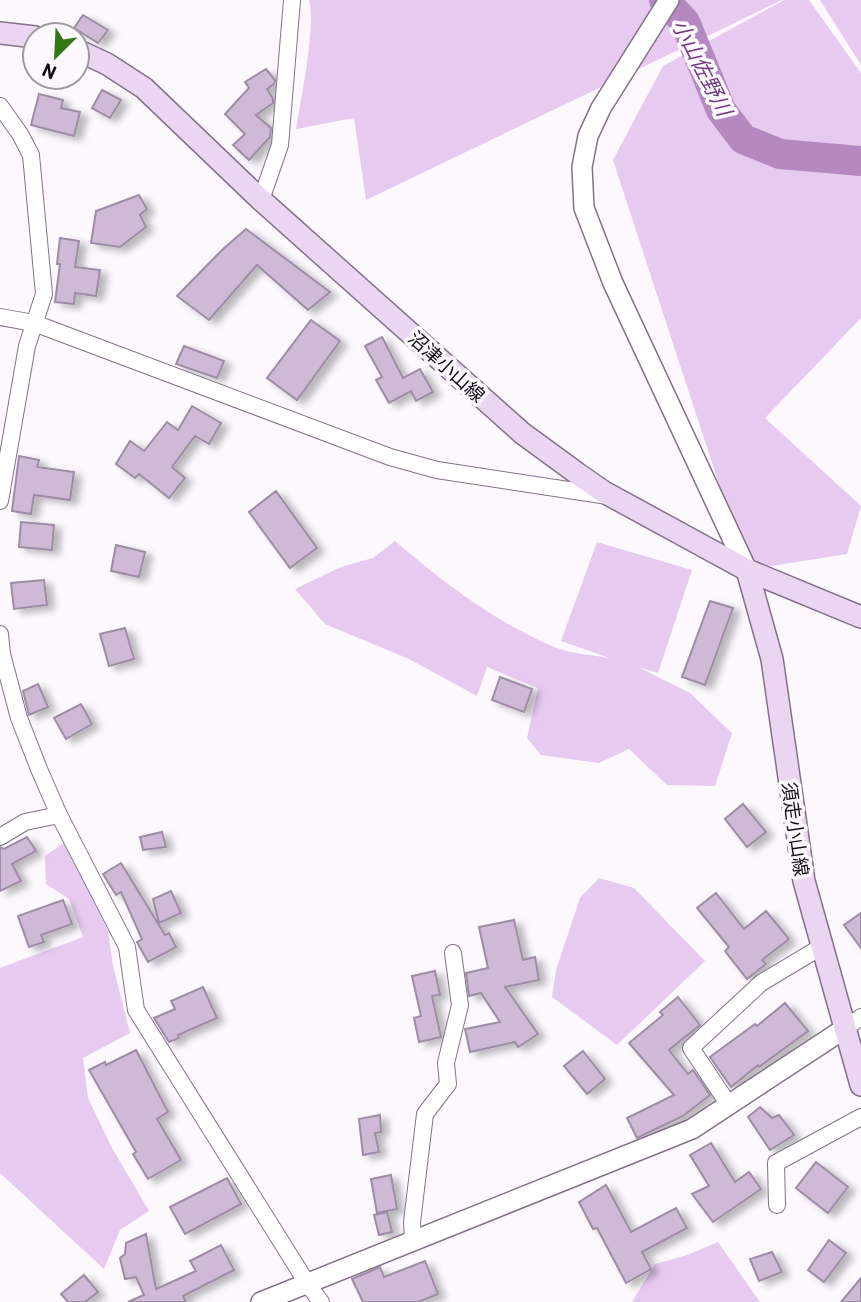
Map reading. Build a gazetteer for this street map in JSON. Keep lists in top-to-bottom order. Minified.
{"streets":{"main road":["沼津小山線","須走小山線"]},"crossings":[["沼津小山線","須走小山線"]],"water":["小山佐野川"],"north":"bottom left"}
